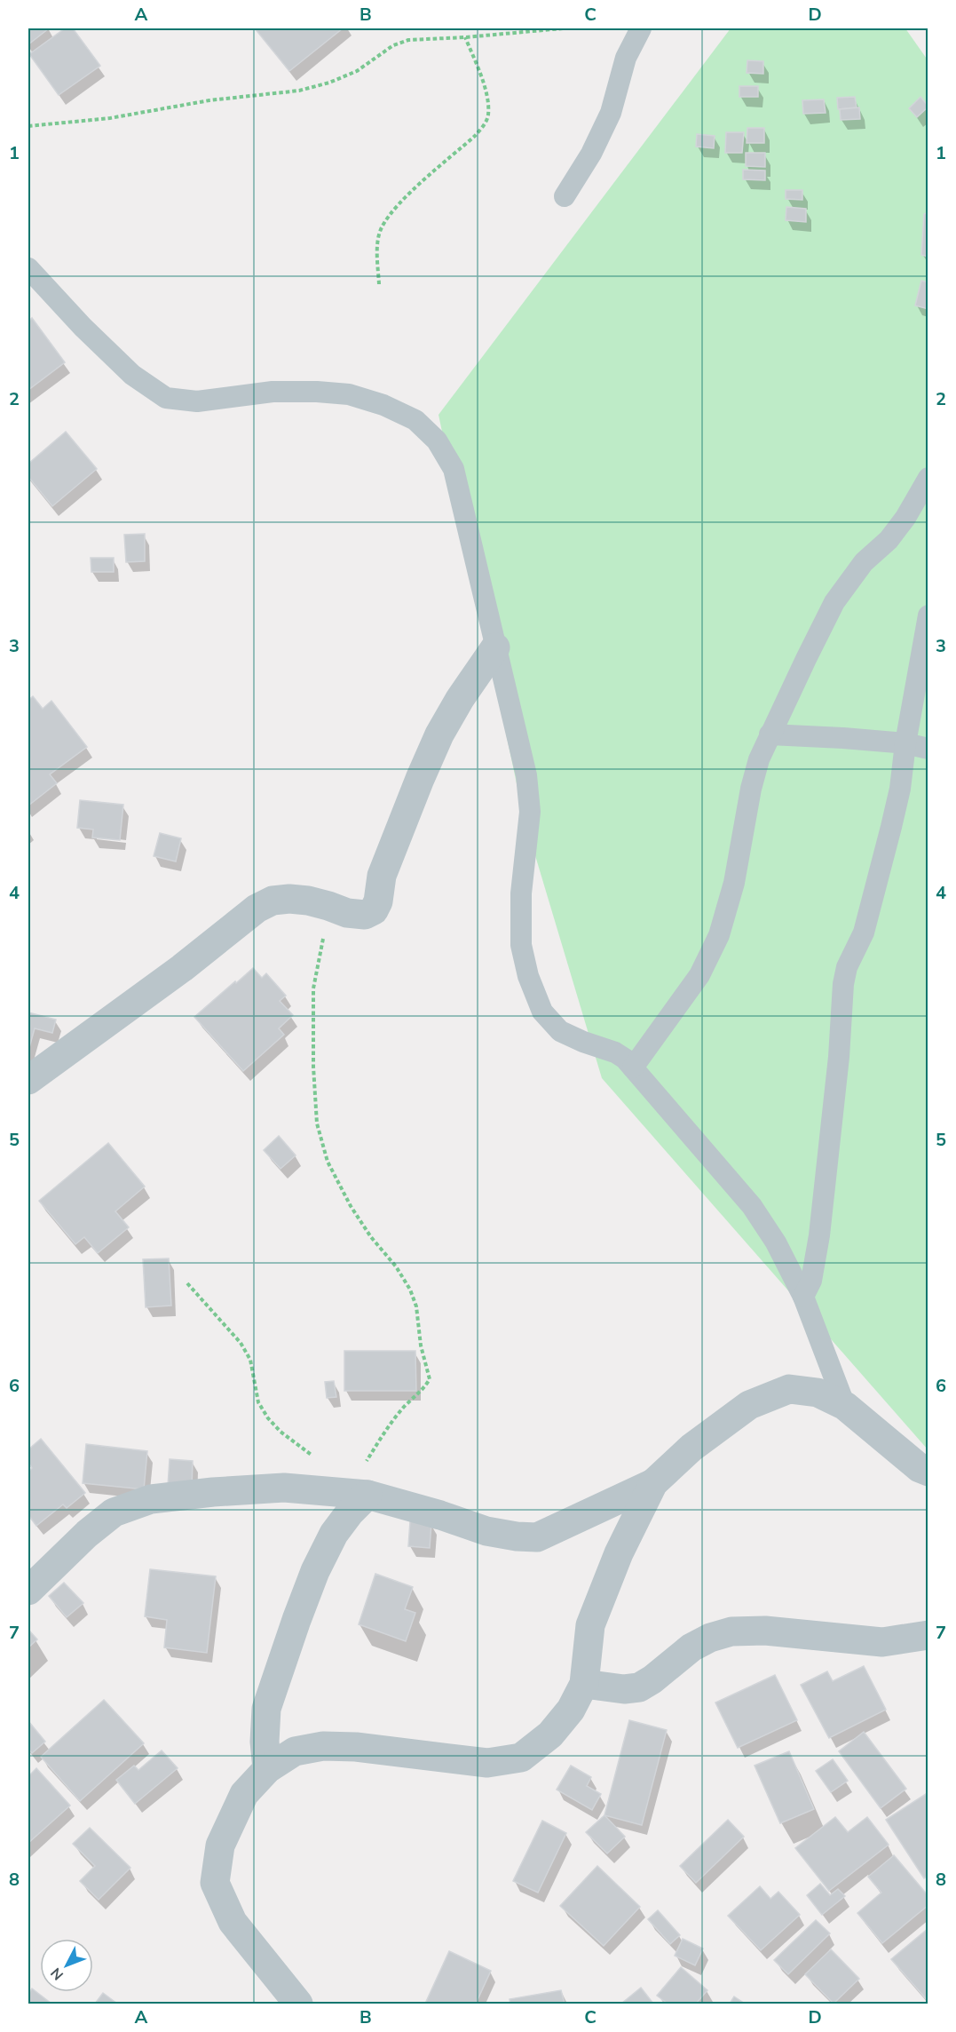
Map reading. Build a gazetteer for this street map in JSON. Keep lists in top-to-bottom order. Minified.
{"north":"bottom left","grid":{"columns":["A","B","C","D"],"rows":["1","2","3","4","5","6","7","8"]}}
